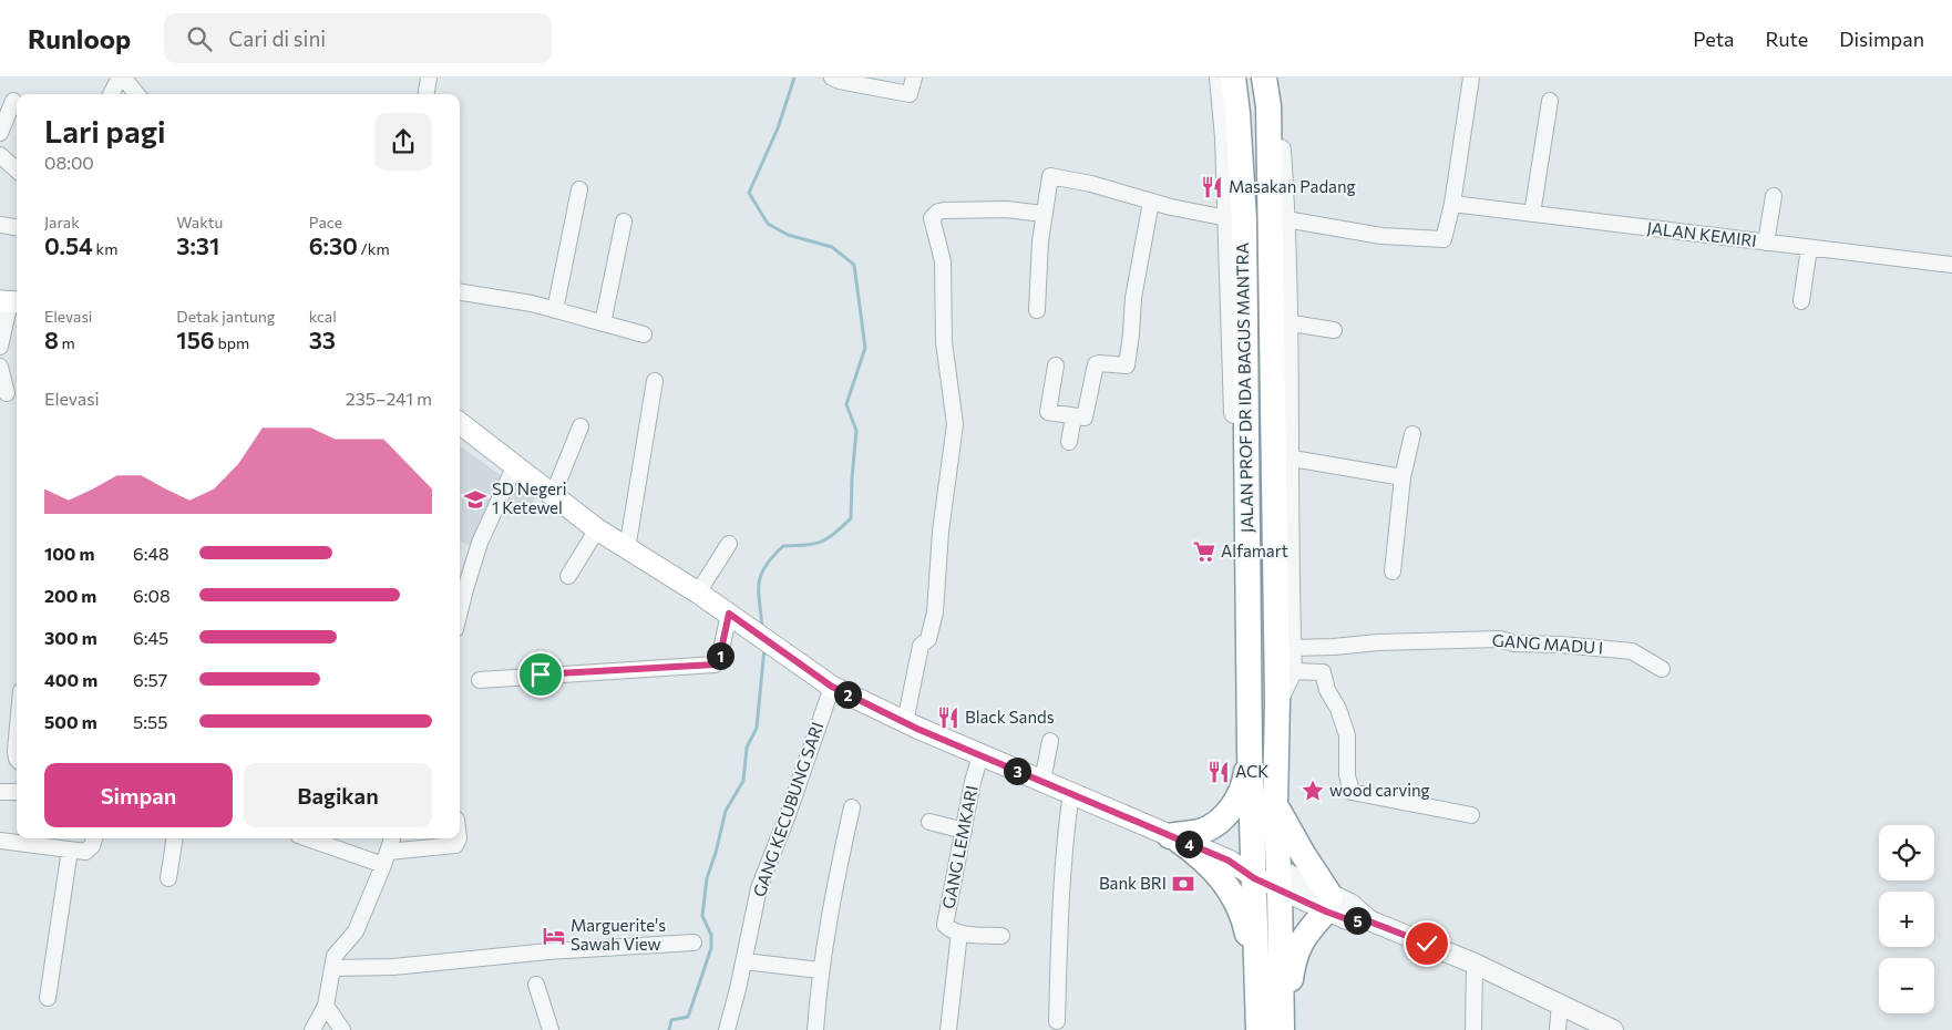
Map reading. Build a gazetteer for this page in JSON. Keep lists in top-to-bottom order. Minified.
{"streets":{"highway":["JALAN PROF DR IDA BAGUS MANTRA"],"street":["JALAN KEMIRI","GANG MADU I","GANG KECUBUNG SARI","GANG LEMKARI"]},"places":{"restaurant":["Masakan Padang","Black Sands","ACK"],"school or university":["SD Negeri 1 Ketewel"],"supermarket":["Alfamart"],"place":["wood carving"],"bank":["Bank BRI"],"hotel":["Marguerite's Sawah View"]},"page":{"header":"Runloop","search":"Cari di sini","nav":["Peta","Rute","Disimpan"],"heading":["Lari pagi","08:00"],"stats":[["Jarak","0.54 km"],["Waktu","3:31"],["Pace","6:30 /km"],["Elevasi","8 m"],["Detak jantung","156 bpm"],["kcal","33"]],"chart":["Elevasi","235–241 m"],"list":[{"name":"100 m","note":"6:48"},{"name":"200 m","note":"6:08"},{"name":"300 m","note":"6:45"},{"name":"400 m","note":"6:57"},{"name":"500 m","note":"5:55"}],"pins":["1","2","3","4","5"],"buttons":["Simpan","Bagikan"],"map_buttons":["+","−"]}}
